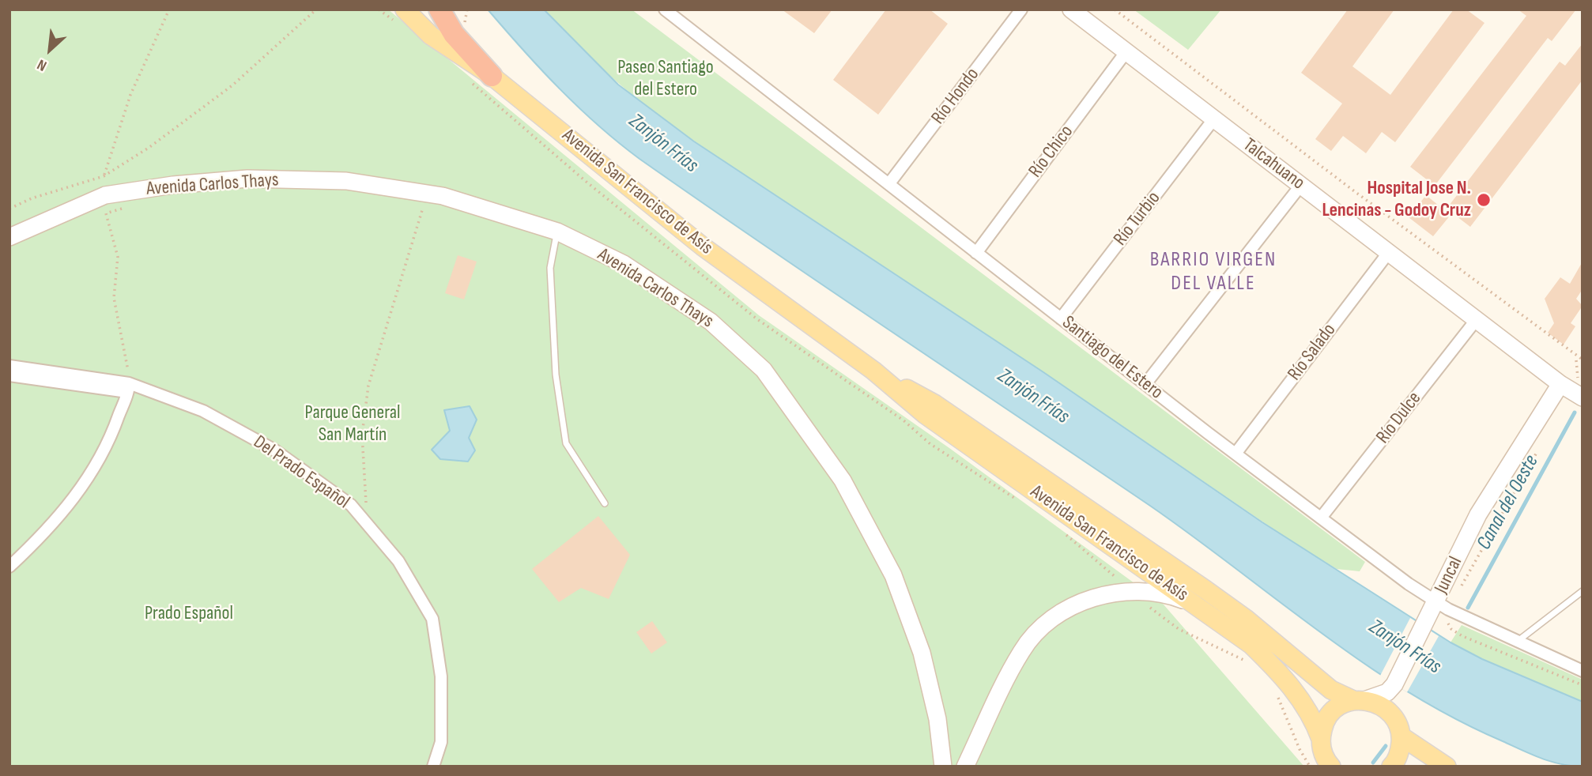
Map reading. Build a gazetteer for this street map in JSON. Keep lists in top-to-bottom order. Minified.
{"streets":{"main road":["Avenida San Francisco de Asís"],"street":["Río Hondo","Río Chico","Talcahuano","Avenida Carlos Thays","Río Turbio","Río Salado","Santiago del Estero","Río Dulce","Del Prado Español","Juncal"]},"crossings":[["Río Hondo","Santiago del Estero"],["Río Chico","Talcahuano"],["Río Chico","Santiago del Estero"],["Talcahuano","Río Turbio"],["Talcahuano","Río Salado"],["Talcahuano","Río Dulce"],["Talcahuano","Juncal"],["Avenida San Francisco de Asís","Juncal"],["Río Turbio","Santiago del Estero"],["Río Salado","Santiago del Estero"],["Santiago del Estero","Río Dulce"],["Santiago del Estero","Juncal"]],"districts":["BARRIO VIRGEN DEL VALLE"],"water":["Zanjón Frías","Canal del Oeste"],"parks":["Paseo Santiago del Estero","Parque General San Martín","Prado Español"],"places":["Hospital Jose N. Lencinas - Godoy Cruz"],"north":"bottom left"}
